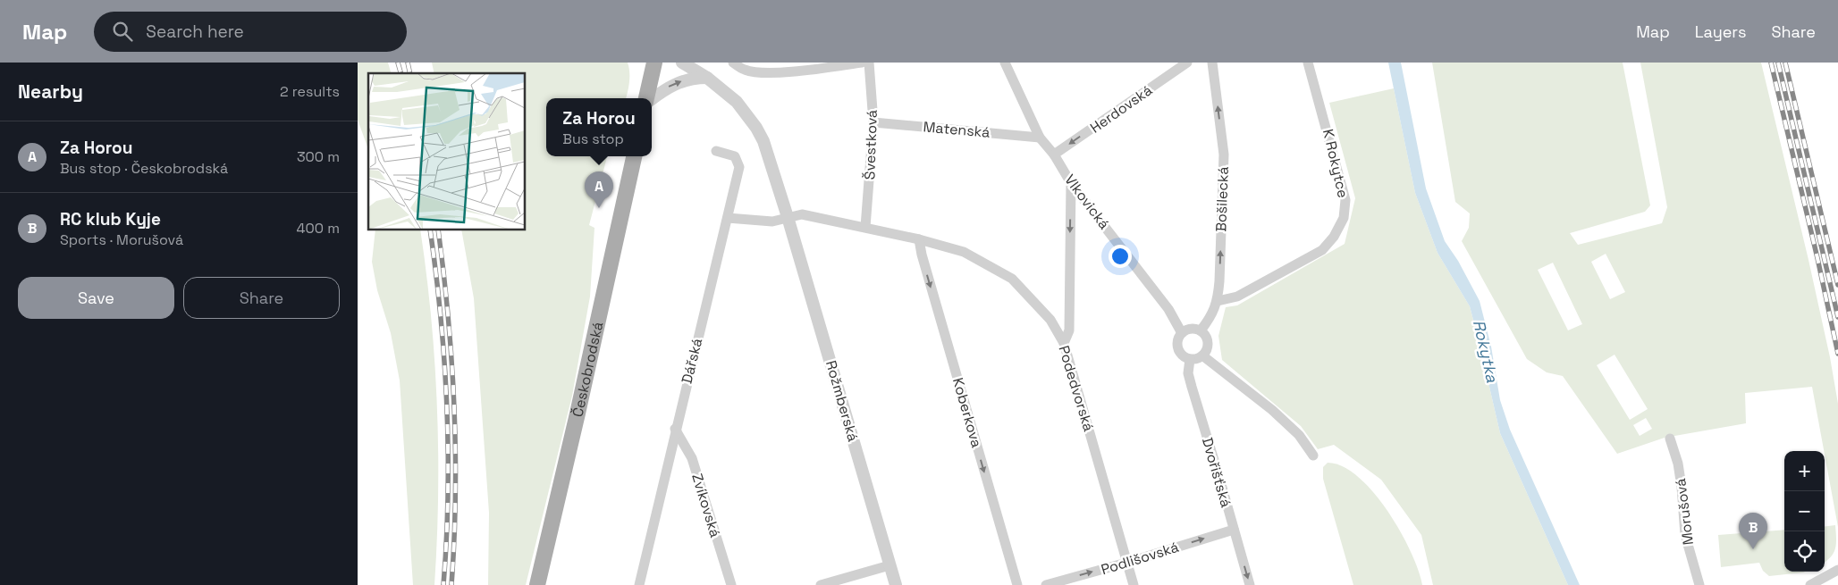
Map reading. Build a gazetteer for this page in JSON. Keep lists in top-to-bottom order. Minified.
{"streets":{"main road":["Českobrodská"],"street":["Herdovská","Matenská","Švestková","K Rokytce","Bošilecká","Vlkovická","Dářská","Podedvorská","Rožmberská","Koberkova","Dvořišťská","Zvíkovská","Morušová","Podlišovská"]},"crossings":[["Herdovská","Vlkovická"],["Matenská","Švestková"],["Matenská","Vlkovická"],["Švestková","Podedvorská"],["K Rokytce","Bošilecká"],["Bošilecká","Vlkovická"],["Bošilecká","Dvořišťská"],["Vlkovická","Dvořišťská"],["Dářská","Zvíkovská"],["Podedvorská","Rožmberská"],["Podedvorská","Koberkova"],["Podedvorská","Podlišovská"],["Dvořišťská","Podlišovská"]],"one_way":["Herdovská","Bošilecká","Koberkova","Podlišovská"],"water":["Rokytka"],"page":{"header":"Map","search":"Search here","nav":["Map","Layers","Share"],"heading":["Nearby","2 results"],"popup":["Za Horou","Bus stop"],"list":[{"mark":"A","name":"Za Horou","note":"Bus stop · Českobrodská","value":"300 m"},{"mark":"B","name":"RC klub Kyje","note":"Sports · Morušová","value":"400 m"}],"pins":["A","B"],"buttons":["Save","Share"],"map_buttons":["+","−"]}}
